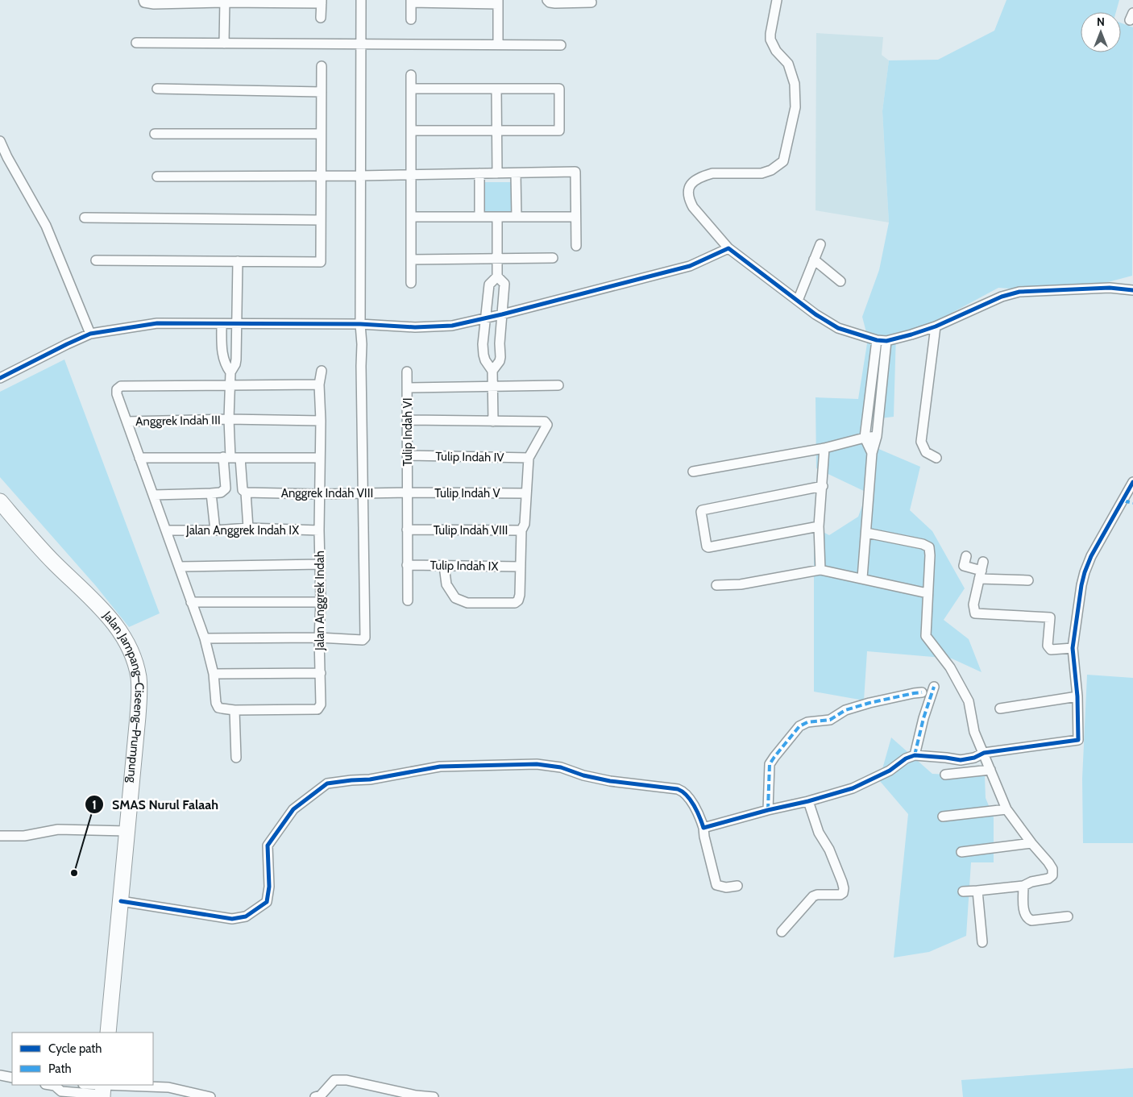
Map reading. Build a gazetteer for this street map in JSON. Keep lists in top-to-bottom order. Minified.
{"streets":{"main road":["Jalan Jampang–Ciseeng–Prumpung"],"street":["Anggrek Indah III","Tulip Indah VI","Tulip Indah IV","Anggrek Indah VIII","Tulip Indah V","Jalan Anggrek Indah IX","Tulip Indah VIII","Tulip Indah IX","Jalan Anggrek Indah"]},"crossings":[["Anggrek Indah III","Jalan Anggrek Indah"],["Tulip Indah VI","Tulip Indah IV"],["Tulip Indah VI","Anggrek Indah VIII"],["Tulip Indah VI","Tulip Indah V"],["Tulip Indah VI","Tulip Indah VIII"],["Tulip Indah VI","Tulip Indah IX"],["Tulip Indah IV","Tulip Indah VIII"],["Anggrek Indah VIII","Tulip Indah V"],["Anggrek Indah VIII","Jalan Anggrek Indah"],["Tulip Indah V","Tulip Indah VIII"],["Jalan Anggrek Indah IX","Jalan Anggrek Indah"]],"places":["SMAS Nurul Falaah"],"legend":["Cycle path","Path"],"north":"top"}
